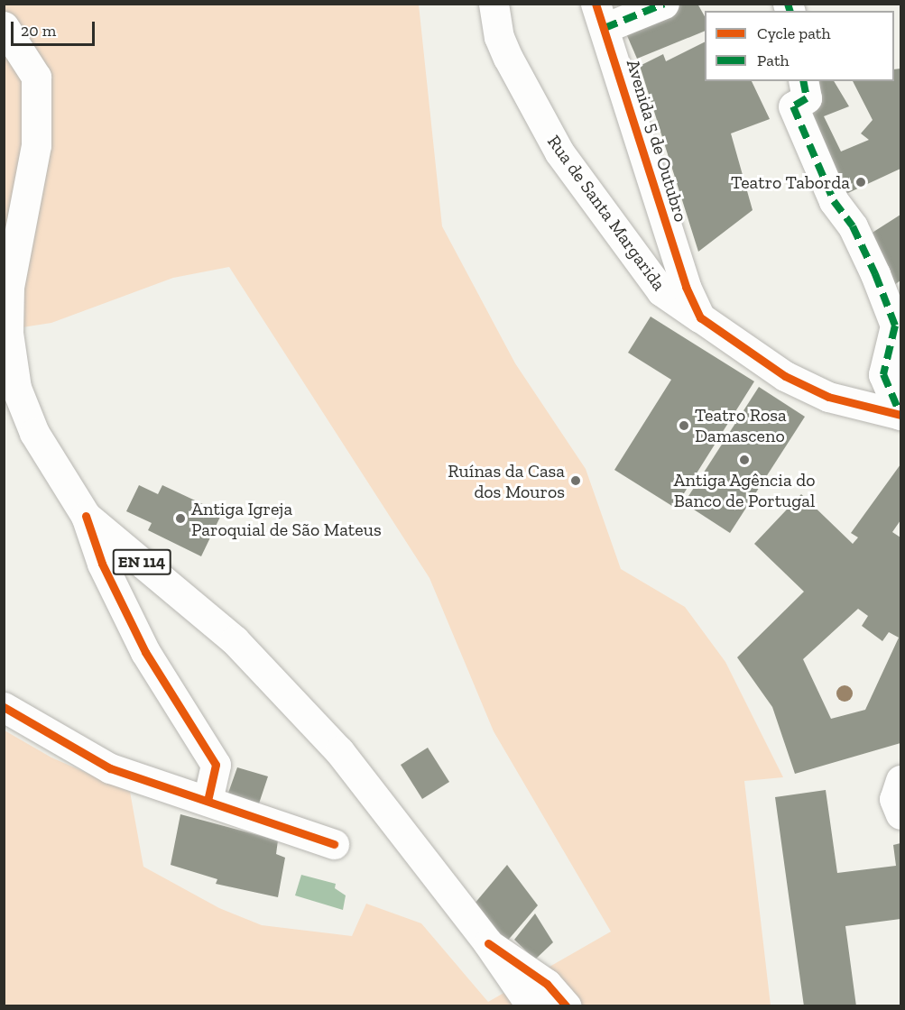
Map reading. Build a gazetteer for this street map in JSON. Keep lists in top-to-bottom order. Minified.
{"streets":{"street":["Avenida 5 de Outubro","Rua de Santa Margarida","EN 114"]},"crossings":[["Avenida 5 de Outubro","Rua de Santa Margarida"]],"places":["Teatro Taborda","Teatro Rosa Damasceno","Antiga Agência do Banco de Portugal","Ruínas da Casa dos Mouros","Antiga Igreja Paroquial de São Mateus"],"legend":["Cycle path","Path"],"scale_bar":"20 m"}
